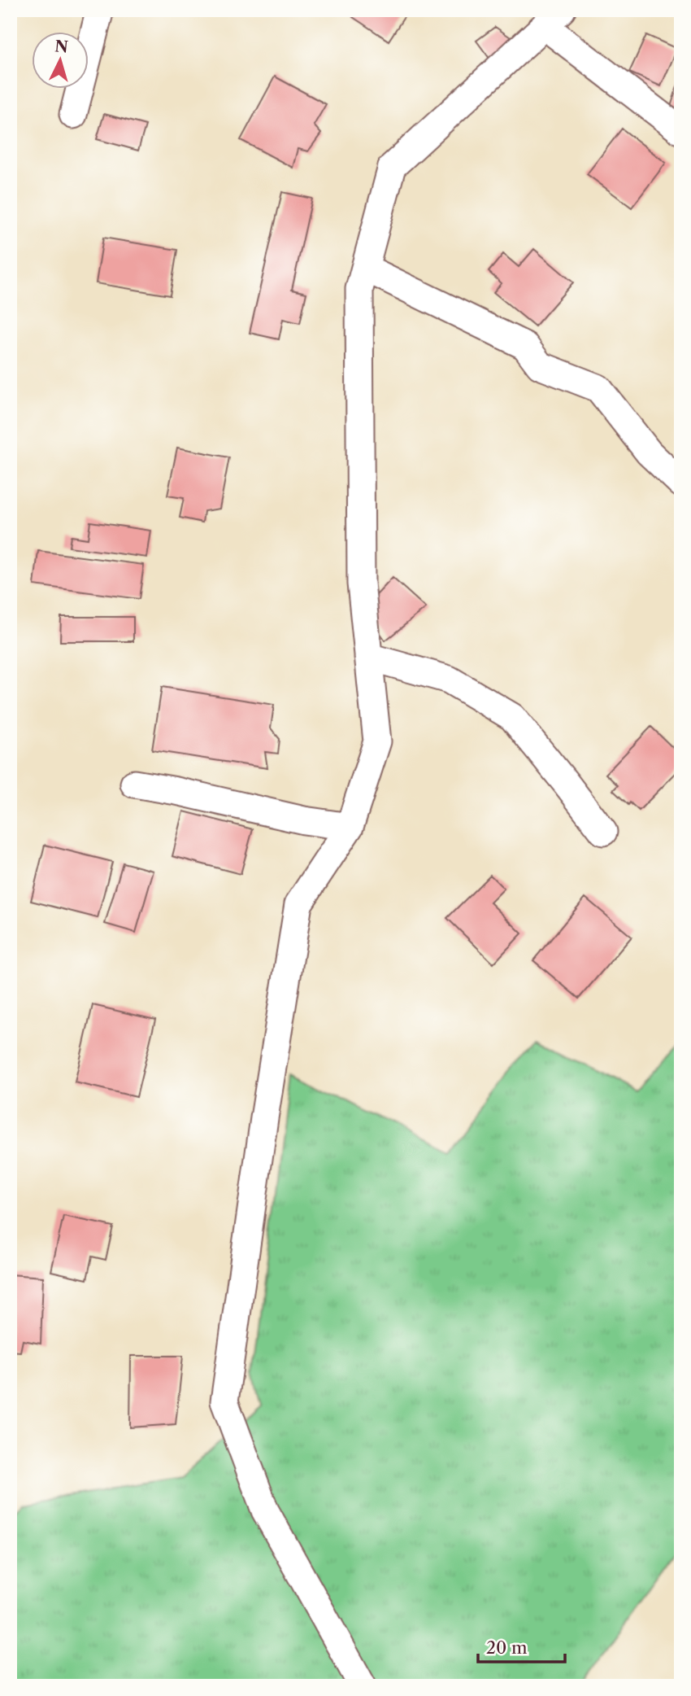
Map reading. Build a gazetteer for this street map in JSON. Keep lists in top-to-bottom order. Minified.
{"scale_bar":"20 m","north":"top"}
